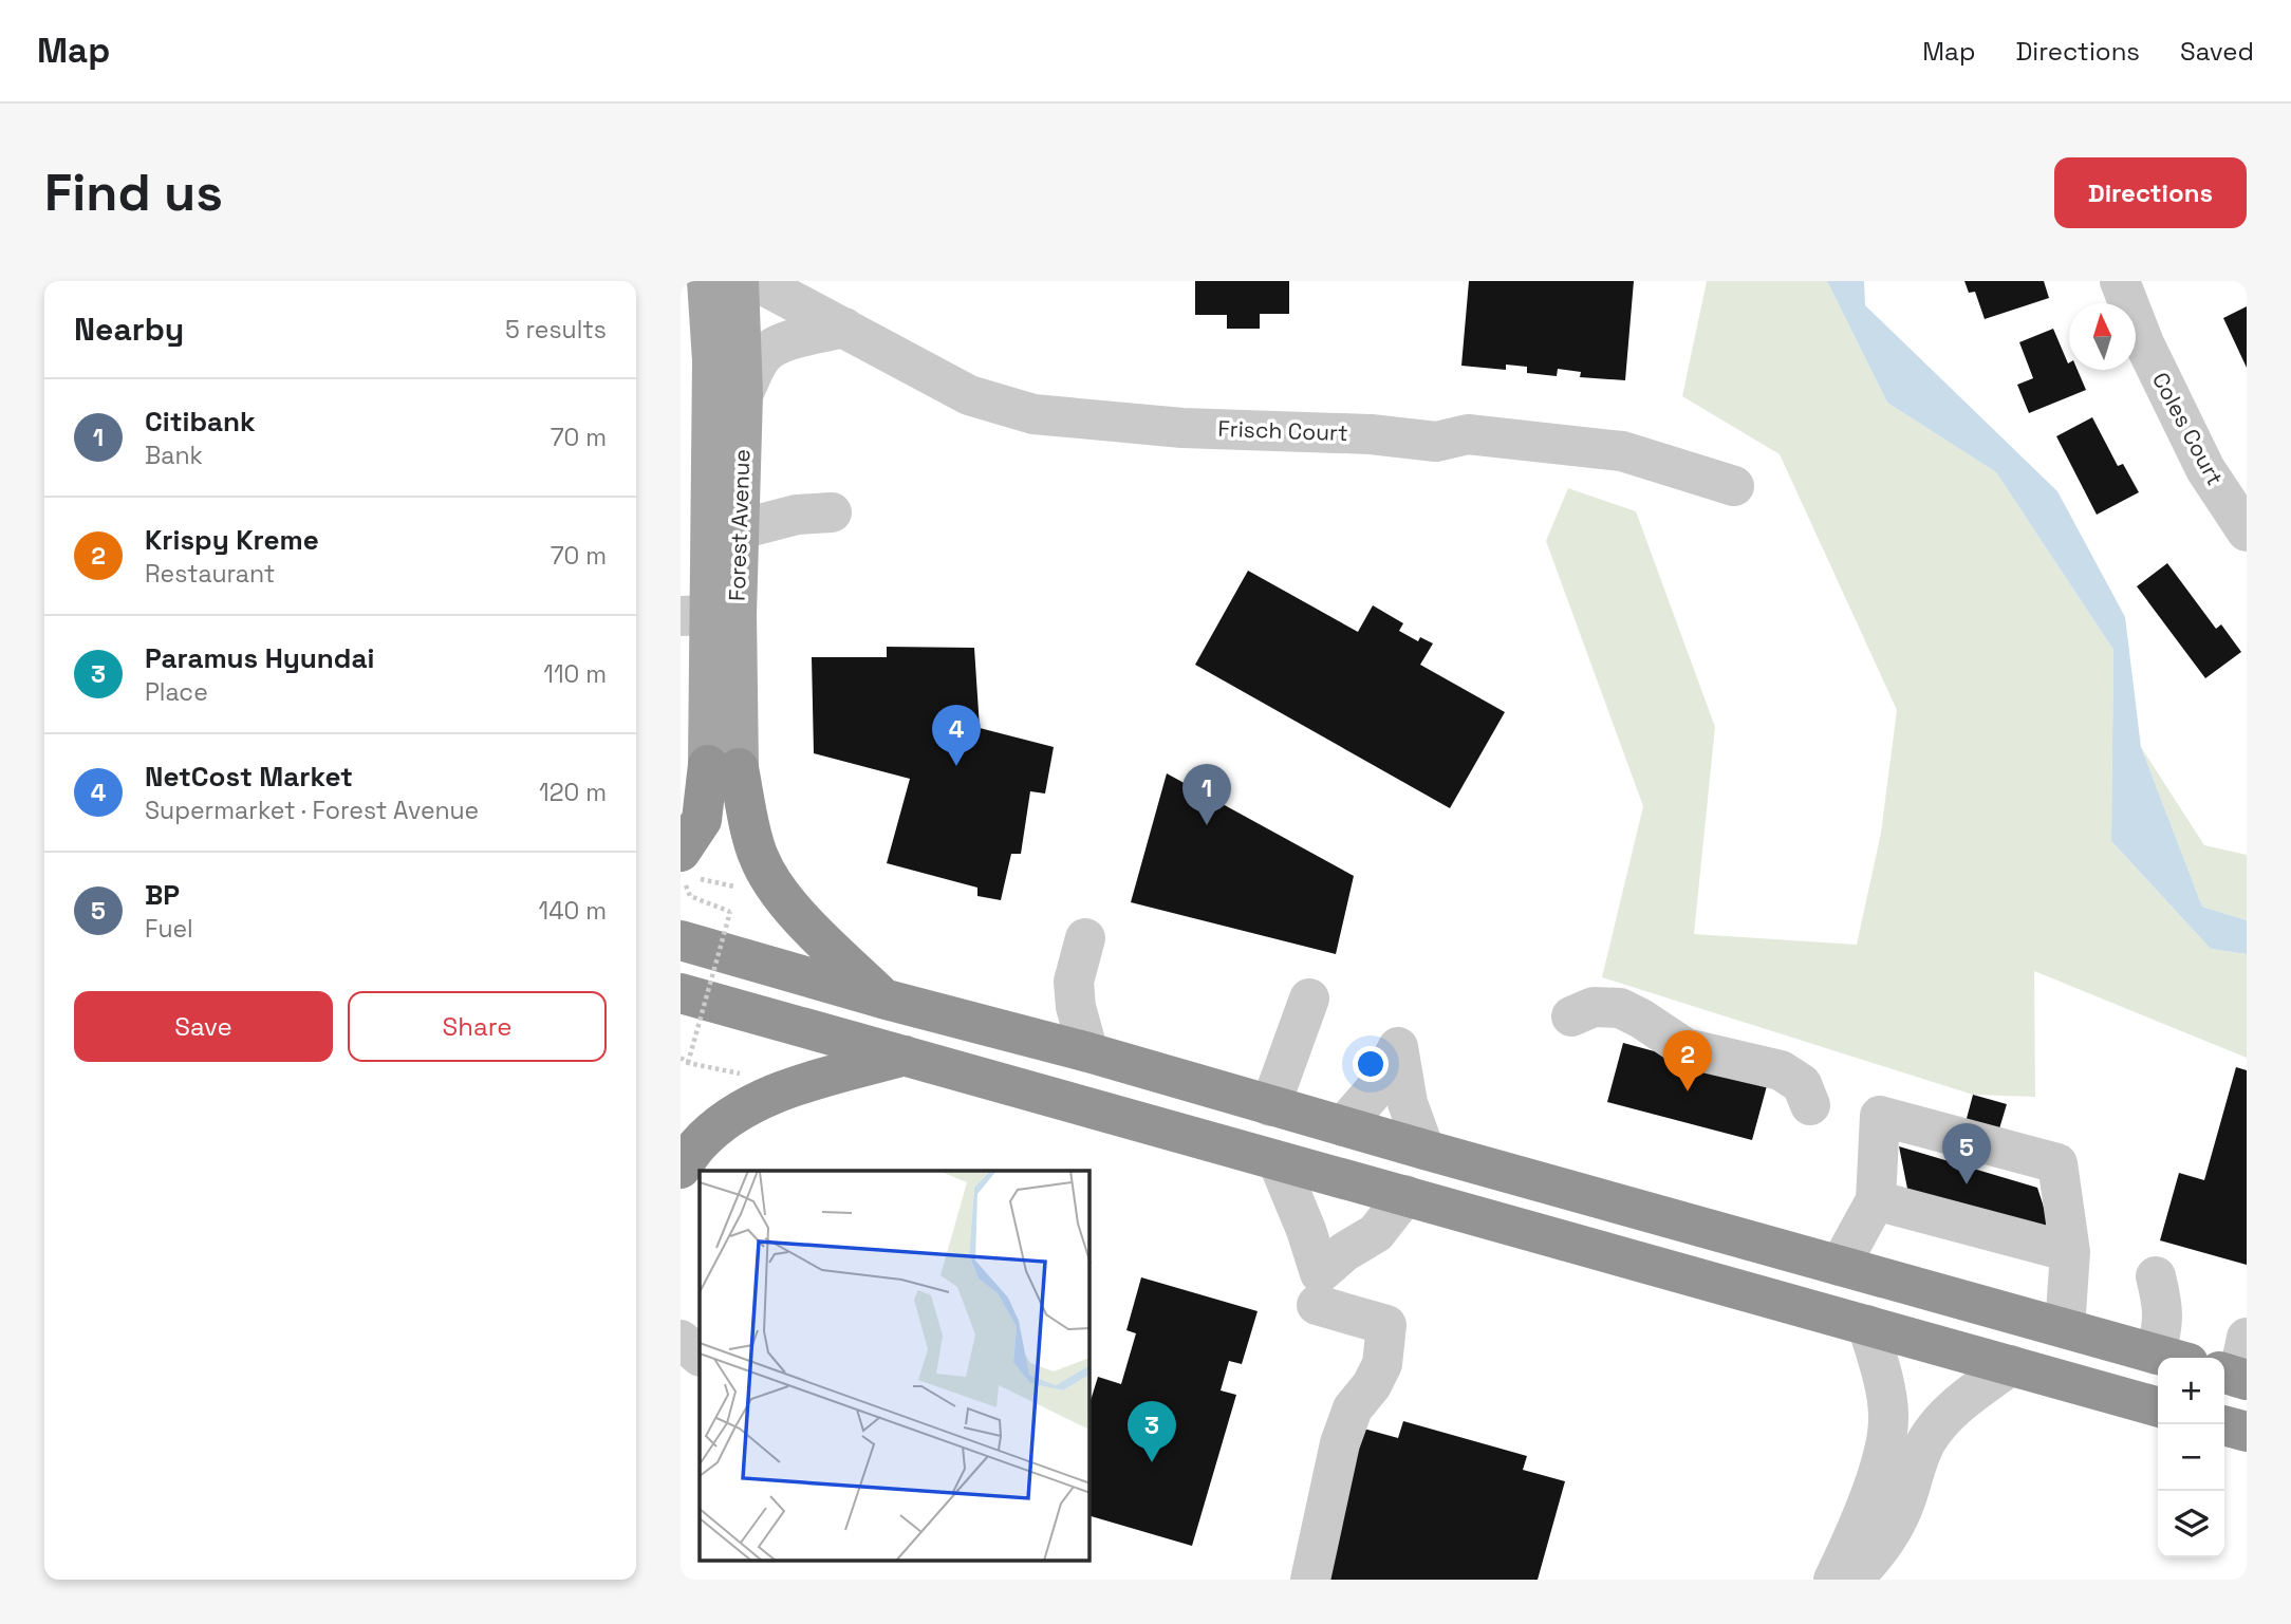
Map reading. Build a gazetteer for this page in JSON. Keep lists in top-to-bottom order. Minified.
{"streets":{"main road":["Forest Avenue"],"street":["Coles Court","Frisch Court"]},"north":"top","page":{"header":"Map","nav":["Map","Directions","Saved"],"buttons":["Directions",["Save","Share"]],"title":"Find us","heading":["Nearby","5 results"],"list":[{"mark":"1","name":"Citibank","note":"Bank","value":"70 m"},{"mark":"2","name":"Krispy Kreme","note":"Restaurant","value":"70 m"},{"mark":"3","name":"Paramus Hyundai","note":"Place","value":"110 m"},{"mark":"4","name":"NetCost Market","note":"Supermarket · Forest Avenue","value":"120 m"},{"mark":"5","name":"BP","note":"Fuel","value":"140 m"}],"pins":["4","1","2","5","3"],"map_buttons":["+","−"]}}
